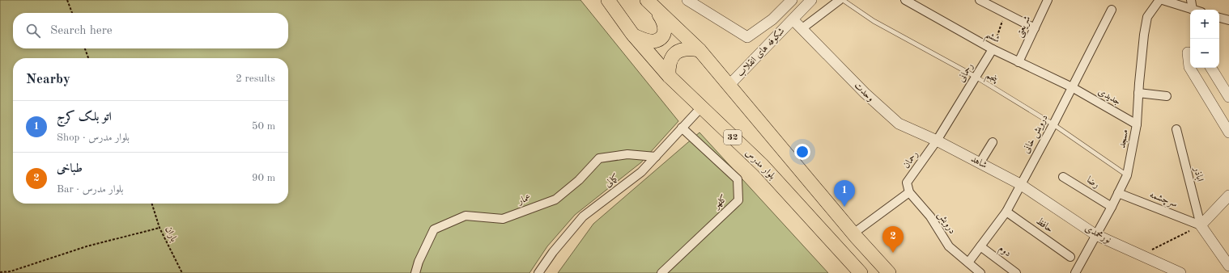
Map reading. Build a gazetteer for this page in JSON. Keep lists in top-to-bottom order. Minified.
{"streets":{"highway":["32","بلوار مدرس"],"street":["شریعتی","ششم","شکوفه های انقلاب","رحمانی","وحدت","جدیدی","درویش خانی","مسجد","رحمان","شاهد","اباذر","کمالی","رضا","عمار","سرچشمه","کلهر","درویش","حافظ","نورمحمدی","دوم"],"lane":["پنجم"],"path":["باران"]},"crossings":[["شریعتی","ششم"],["ششم","رحمانی"],["ششم","جدیدی"],["ششم","درویش خانی"],["شکوفه های انقلاب","وحدت"],["رحمانی","پنجم"],["رحمانی","وحدت"],["رحمانی","رحمان"],["رحمانی","شاهد"],["پنجم","درویش خانی"],["پنجم","مسجد"],["وحدت","رحمان"],["وحدت","شاهد"],["جدیدی","درویش خانی"],["جدیدی","مسجد"],["درویش خانی","شاهد"],["درویش خانی","درویش"],["درویش خانی","حافظ"],["درویش خانی","نورمحمدی"],["درویش خانی","دوم"],["مسجد","رضا"],["مسجد","سرچشمه"],["مسجد","نورمحمدی"],["رحمان","شاهد"],["رحمان","درویش"],["شاهد","نورمحمدی"],["بلوار مدرس","کمالی"],["اباذر","سرچشمه"],["کمالی","عمار"],["کمالی","کلهر"]],"page":{"map_buttons":["+","−"],"search":"Search here","heading":["Nearby","2 results"],"list":[{"mark":"1","name":"اتو بلک کرج","note":"Shop · بلوار مدرس","value":"50 m"},{"mark":"2","name":"طباخی","note":"Bar · بلوار مدرس","value":"90 m"}],"pins":["1","2"]}}
